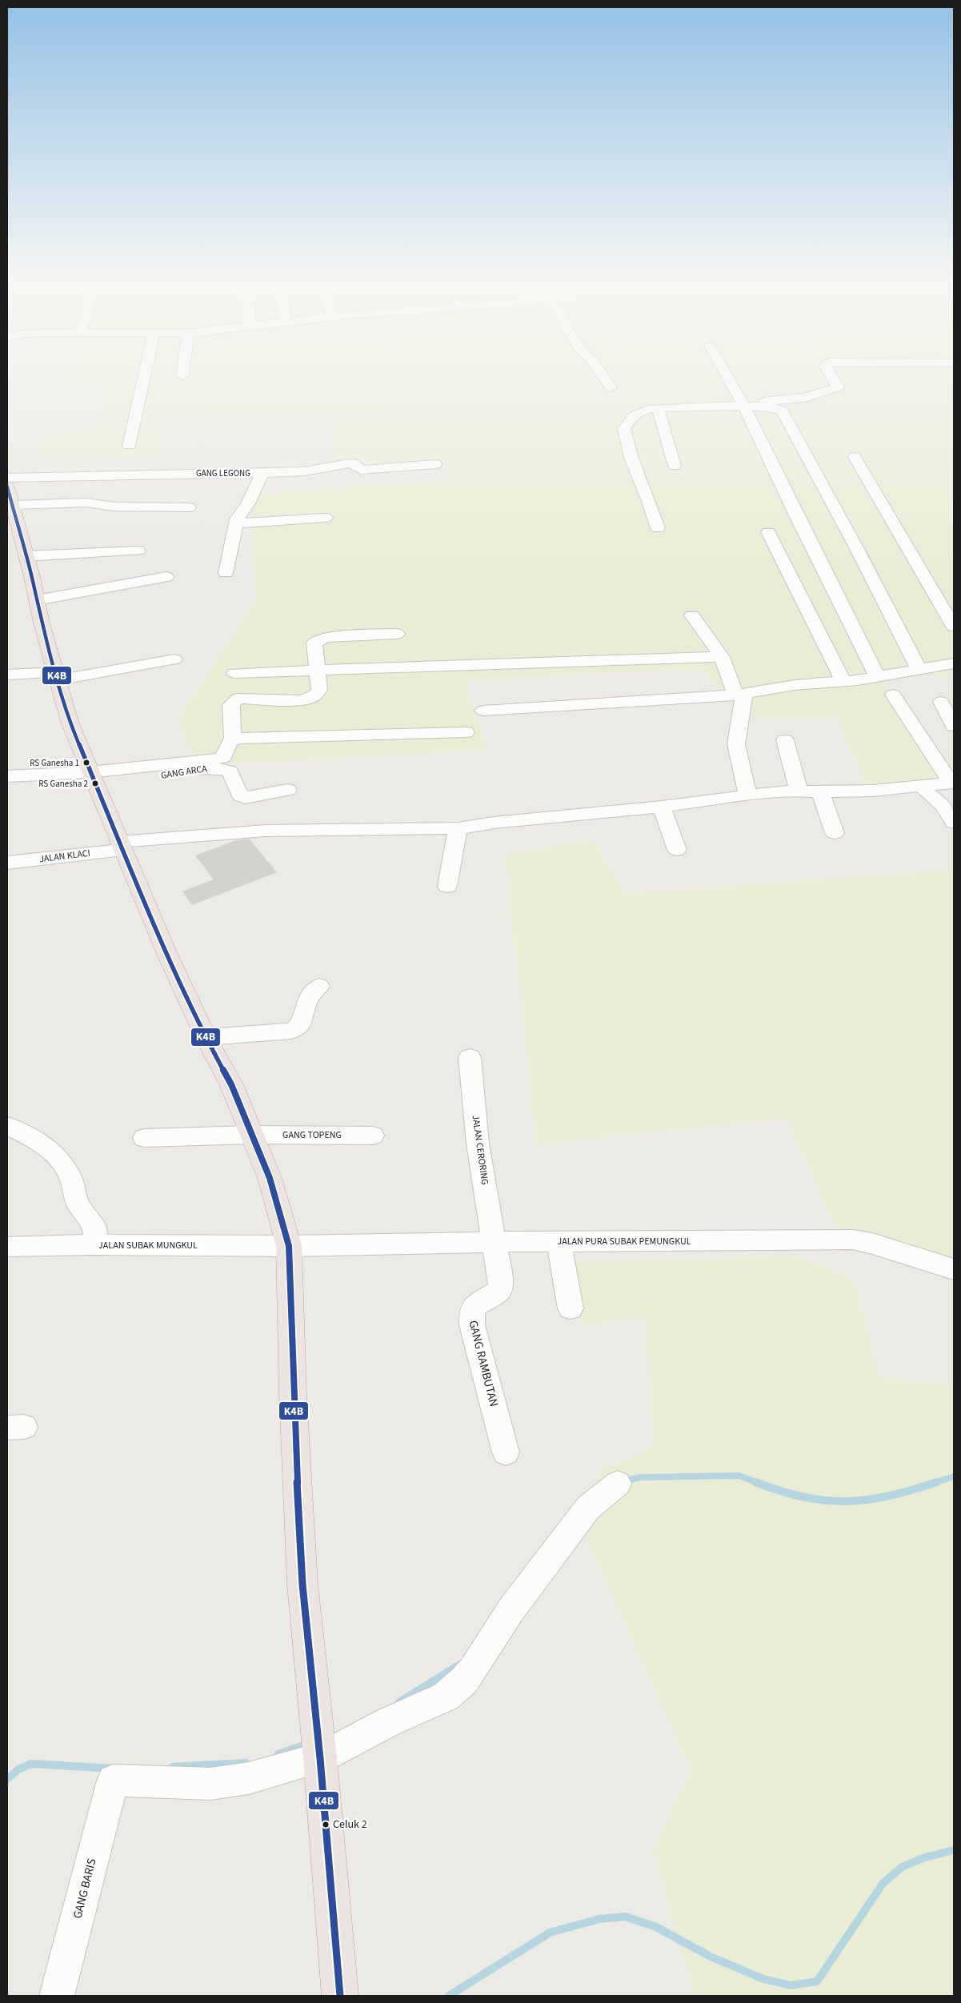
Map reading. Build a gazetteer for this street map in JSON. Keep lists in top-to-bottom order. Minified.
{"streets":{"street":["GANG LEGONG","GANG ARCA","JALAN KLACI","GANG TOPENG","JALAN CERORING","JALAN PURA SUBAK PEMUNGKUL","JALAN SUBAK MUNGKUL","GANG RAMBUTAN","GANG BARIS"]},"crossings":[["JALAN CERORING","JALAN PURA SUBAK PEMUNGKUL"],["JALAN CERORING","GANG RAMBUTAN"],["JALAN PURA SUBAK PEMUNGKUL","JALAN SUBAK MUNGKUL"],["JALAN PURA SUBAK PEMUNGKUL","GANG RAMBUTAN"]],"places":["RS Ganesha 1","RS Ganesha 2","Celuk 2"],"lines":["transit line K4B"]}
